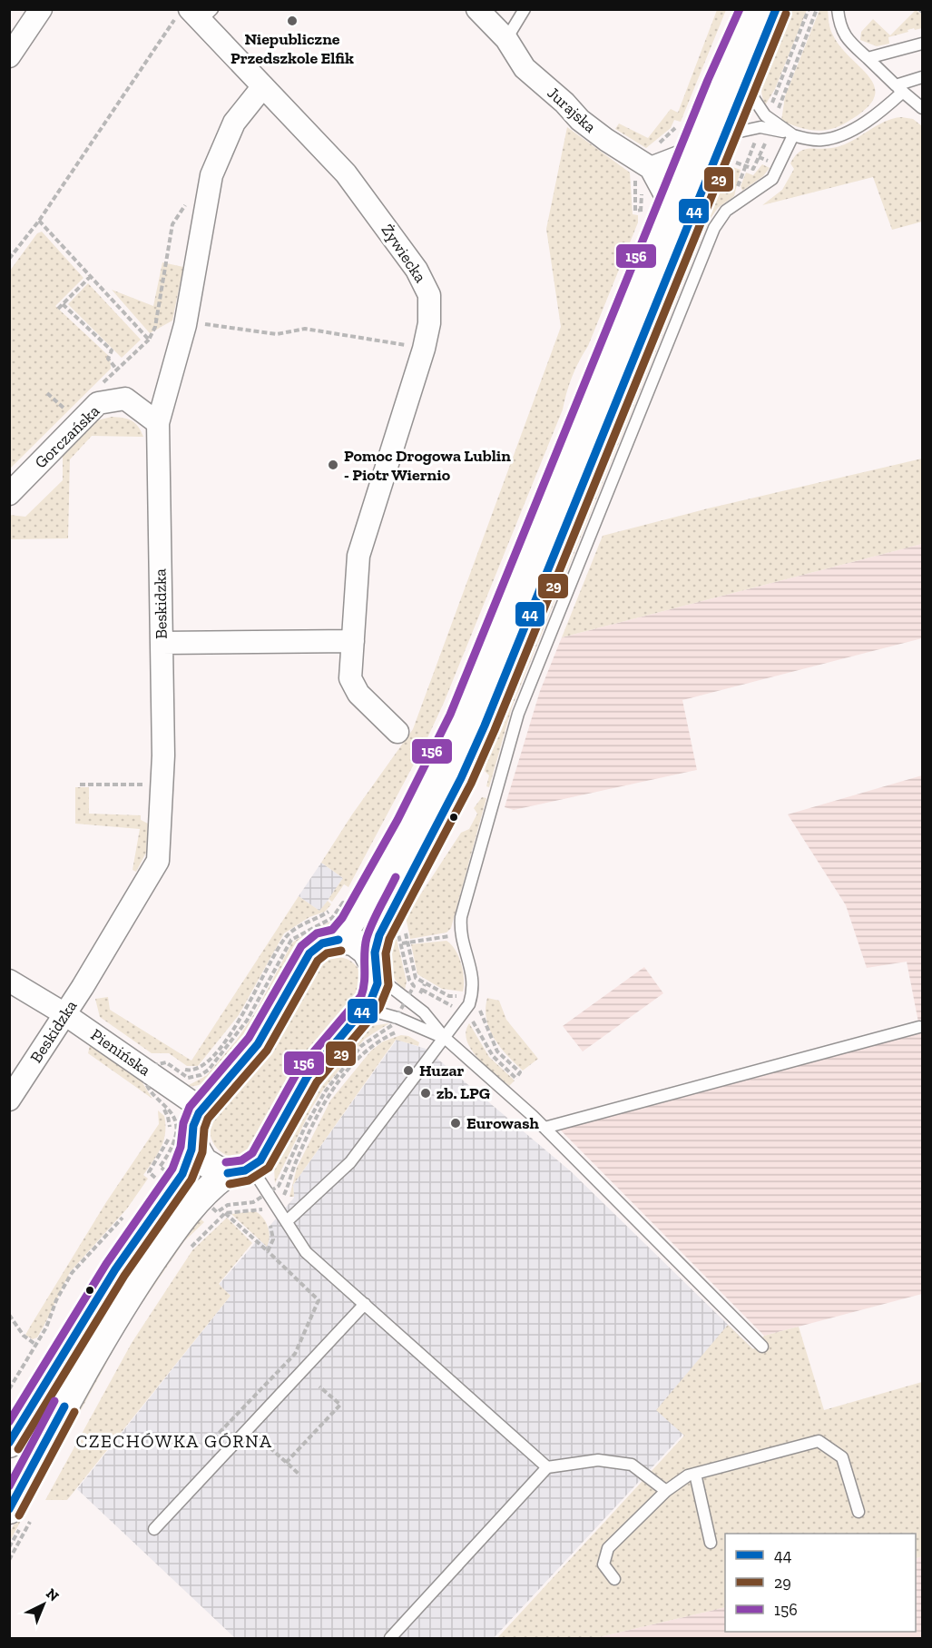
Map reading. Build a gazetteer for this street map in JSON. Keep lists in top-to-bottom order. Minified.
{"streets":{"street":["Jurajska","Żywiecka","Gorczańska","Beskidzka","Pienińska"]},"crossings":[["Żywiecka","Beskidzka"],["Gorczańska","Beskidzka"],["Beskidzka","Pienińska"]],"districts":["CZECHÓWKA GÓRNA"],"places":["Niepubliczne Przedszkole Elfik","Pomoc Drogowa Lublin - Piotr Wiernio","Huzar","zb. LPG","Eurowash"],"lines":["transit line 44","transit line 156","transit line 29"],"legend":["44","29","156"],"north":"top right"}
